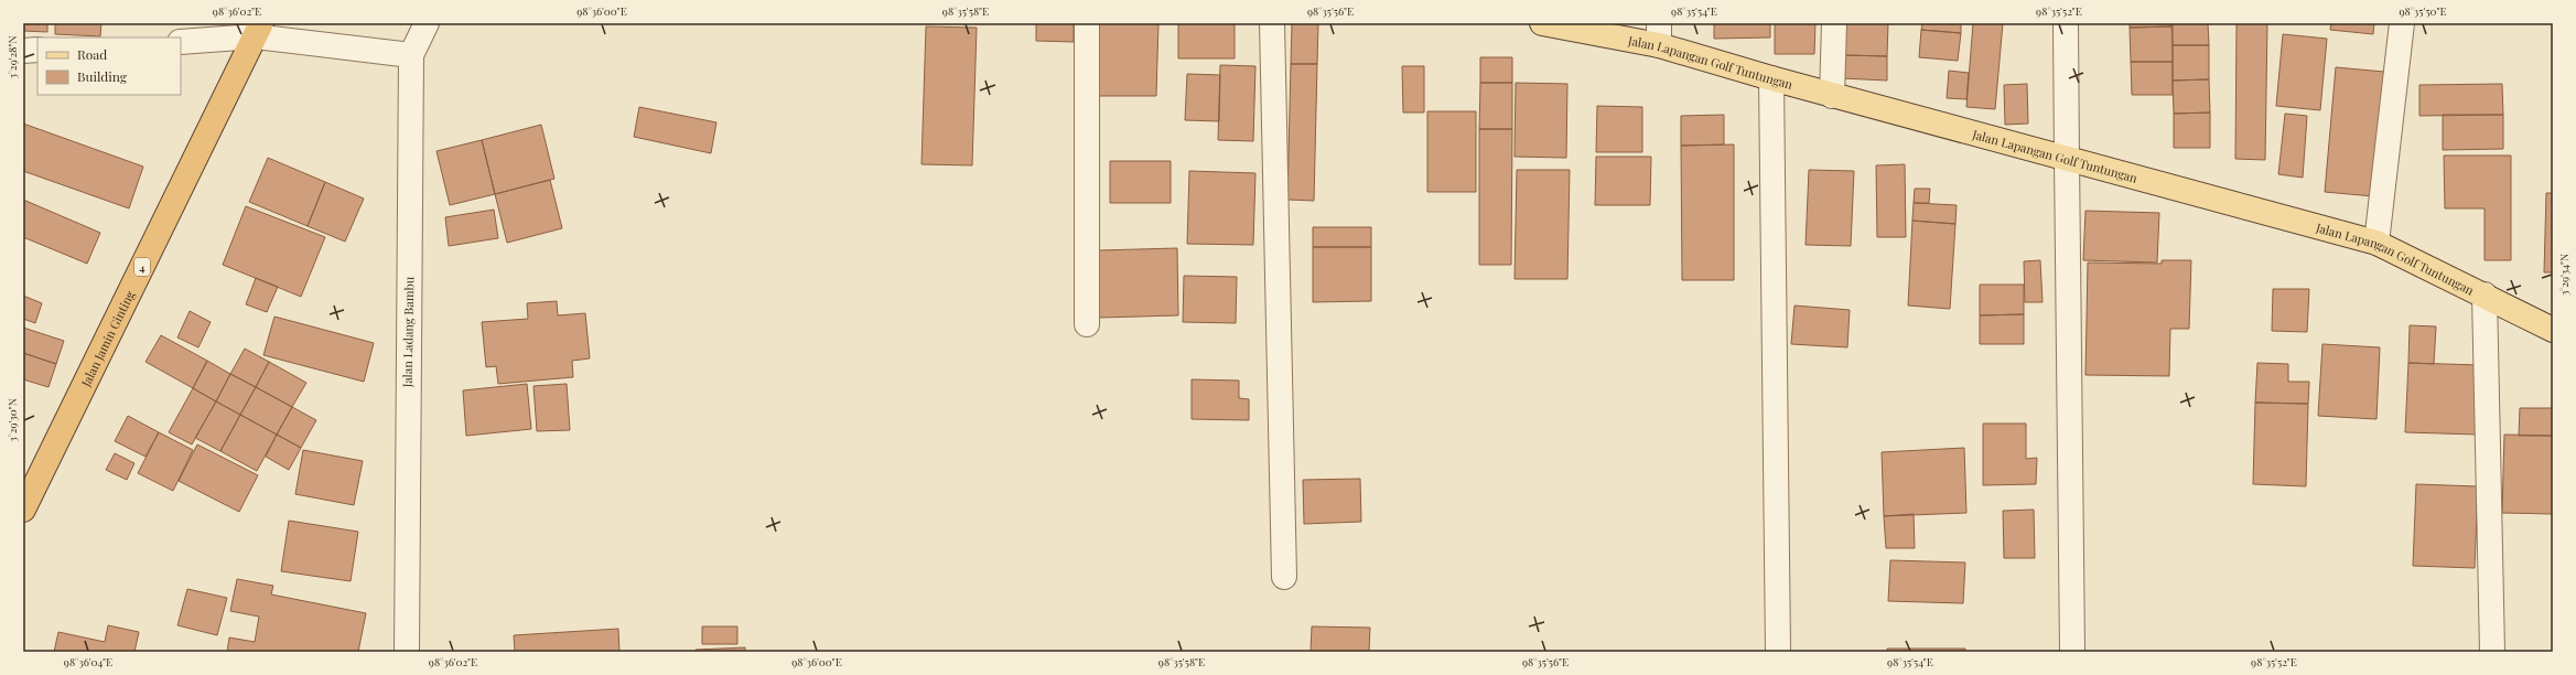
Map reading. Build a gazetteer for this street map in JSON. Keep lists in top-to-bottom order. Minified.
{"streets":{"highway":["4","Jalan Jamin Ginting"],"main road":["Jalan Lapangan Golf Tuntungan"],"street":["Jalan Ladang Bambu"]},"legend":["Road","Building"],"coordinates":["98°36'02\"E","98°36'00\"E","98°35'58\"E","98°35'56\"E","98°35'54\"E","98°35'52\"E","98°35'50\"E","3°29'28\"N","3°29'34\"N","3°29'30\"N","98°36'04\"E"]}
